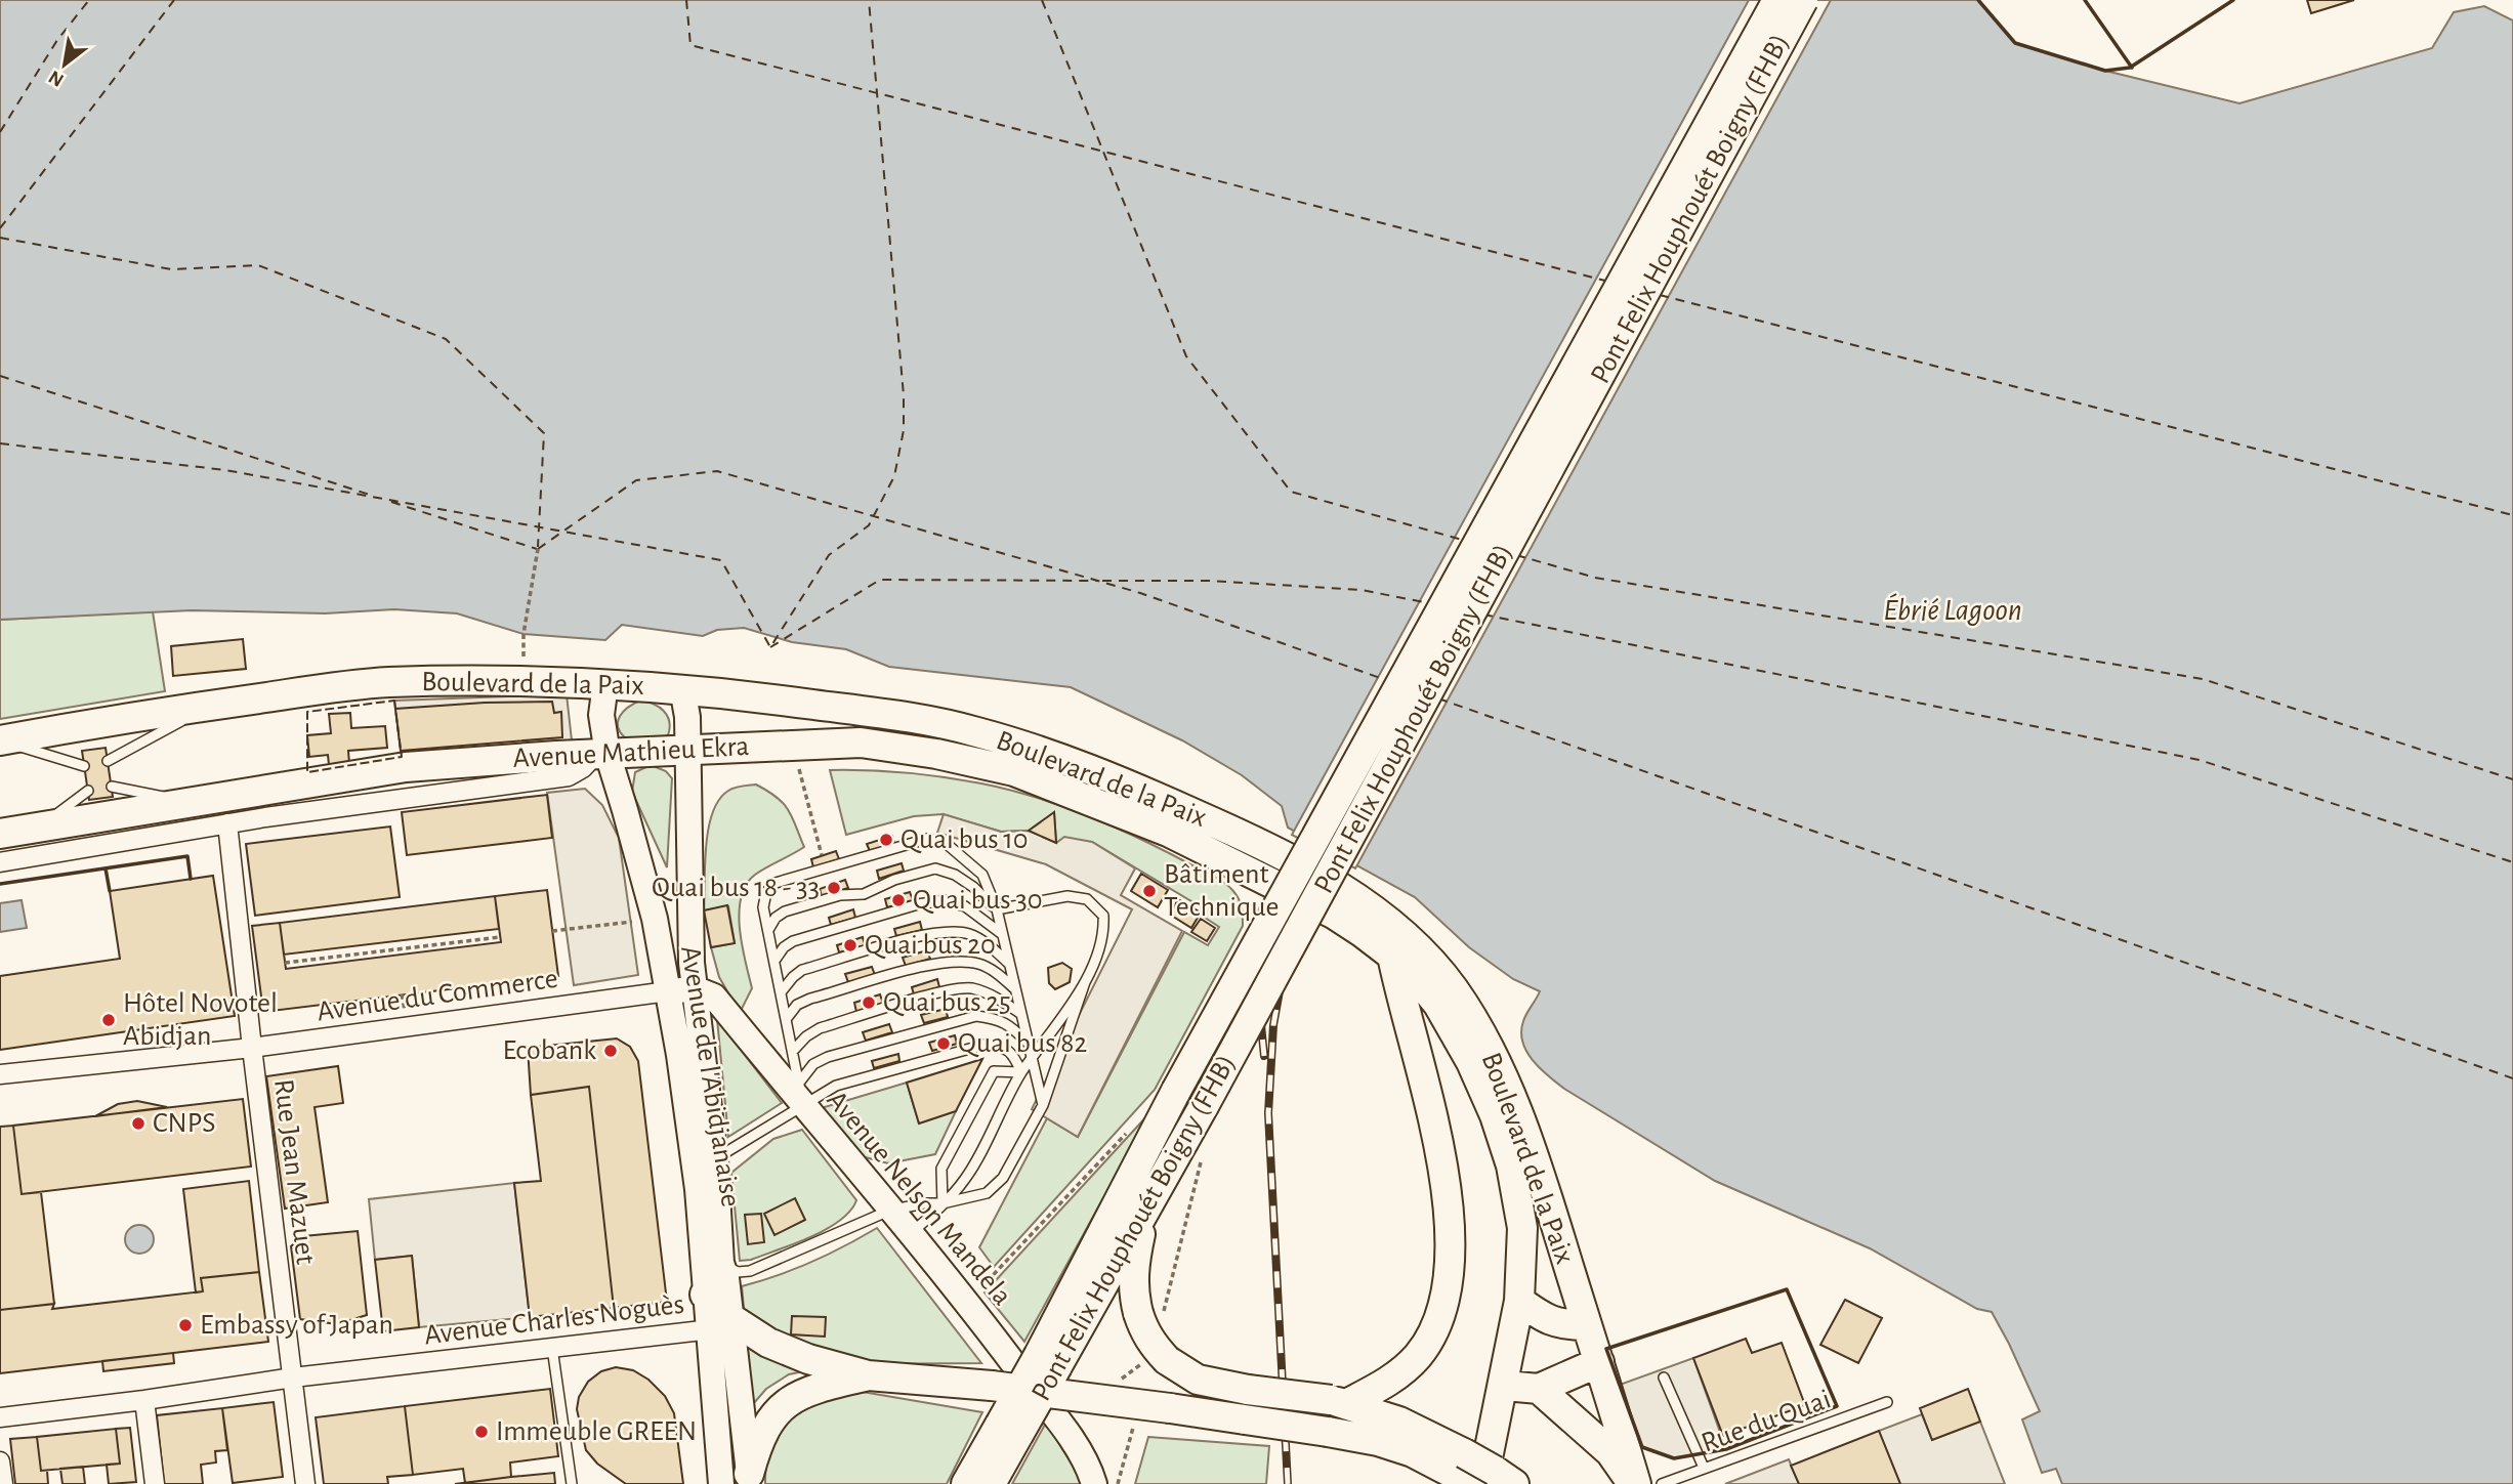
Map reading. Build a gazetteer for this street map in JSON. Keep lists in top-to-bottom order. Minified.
{"streets":{"main road":["Pont Felix Houphouét Boigny (FHB)","Boulevard de la Paix","Avenue Mathieu Ekra","Avenue de l'Abidjanaise","Avenue Nelson Mandela"],"street":["Avenue du Commerce","Rue Jean Mazuet","Avenue Charles Noguès"],"lane":["Rue du Quai"]},"crossings":[["Boulevard de la Paix","Avenue Mathieu Ekra"],["Boulevard de la Paix","Avenue de l'Abidjanaise"],["Avenue Mathieu Ekra","Avenue de l'Abidjanaise"],["Avenue du Commerce","Avenue de l'Abidjanaise"],["Avenue du Commerce","Rue Jean Mazuet"],["Avenue de l'Abidjanaise","Avenue Nelson Mandela"],["Avenue de l'Abidjanaise","Avenue Charles Noguès"],["Rue Jean Mazuet","Avenue Charles Noguès"]],"water":["Ébrié Lagoon"],"places":["Quai bus 10","Quai bus 18 - 33","Bâtiment Technique","Quai bus 30","Quai bus 20","Quai bus 25","Hôtel Novotel Abidjan","Quai bus 82","Ecobank","CNPS","Embassy of Japan","Immeuble GREEN"],"north":"bottom left"}
